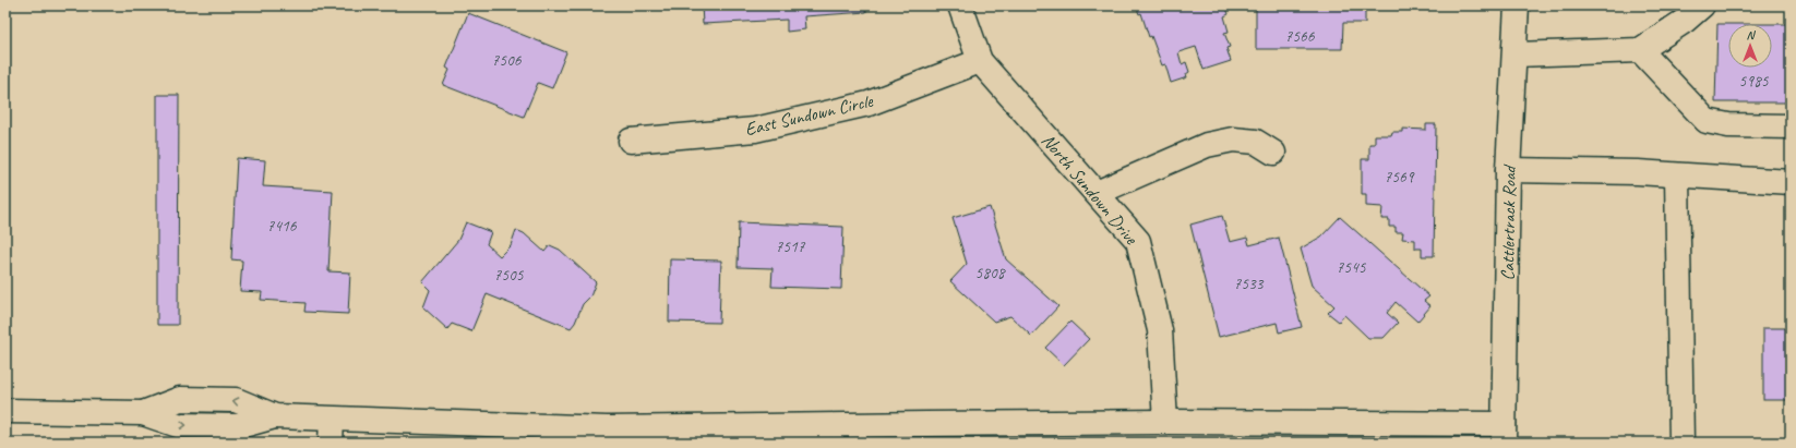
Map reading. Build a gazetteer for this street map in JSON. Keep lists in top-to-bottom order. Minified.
{"streets":{"street":["East Sundown Circle","North Sundown Drive","Cattlertrack Road"]},"crossings":[["East Sundown Circle","North Sundown Drive"]],"house_numbers":["7566","7506","5985","7569","7416","7517","7545","5808","7505","7533"],"north":"top"}
